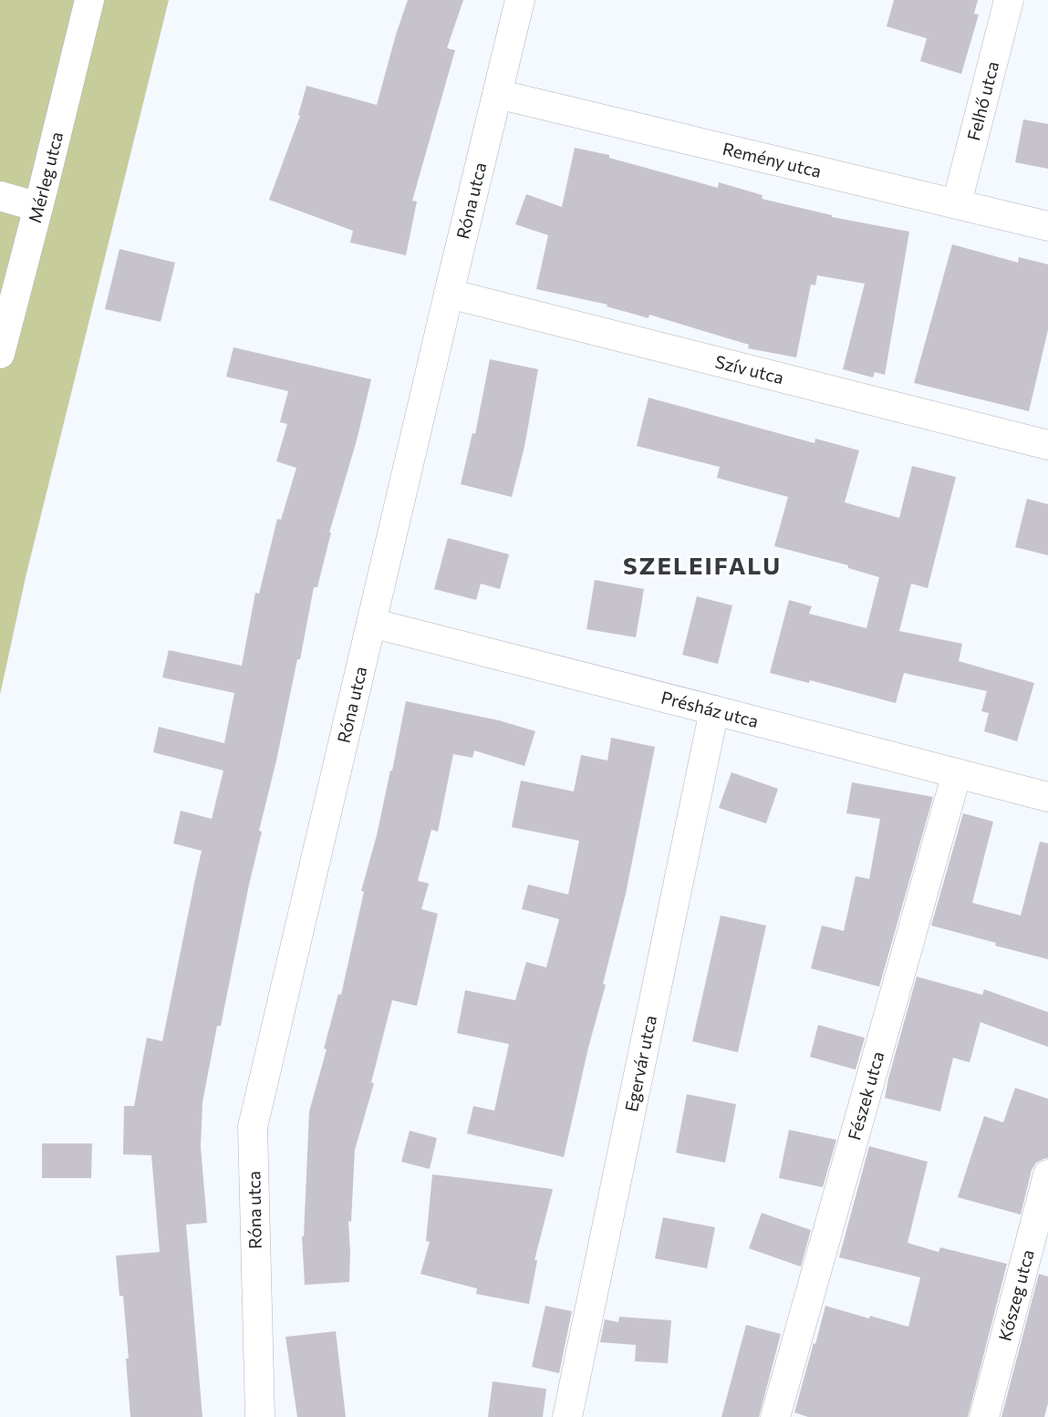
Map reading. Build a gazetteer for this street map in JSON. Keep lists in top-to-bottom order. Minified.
{"streets":{"street":["Felhő utca","Remény utca","Mérleg utca","Róna utca","Szív utca","Présház utca","Egervár utca","Fészek utca","Kőszeg utca"]},"crossings":[["Felhő utca","Remény utca"],["Remény utca","Róna utca"],["Róna utca","Szív utca"],["Róna utca","Présház utca"],["Présház utca","Egervár utca"],["Présház utca","Fészek utca"]],"districts":["SZELEIFALU"]}
